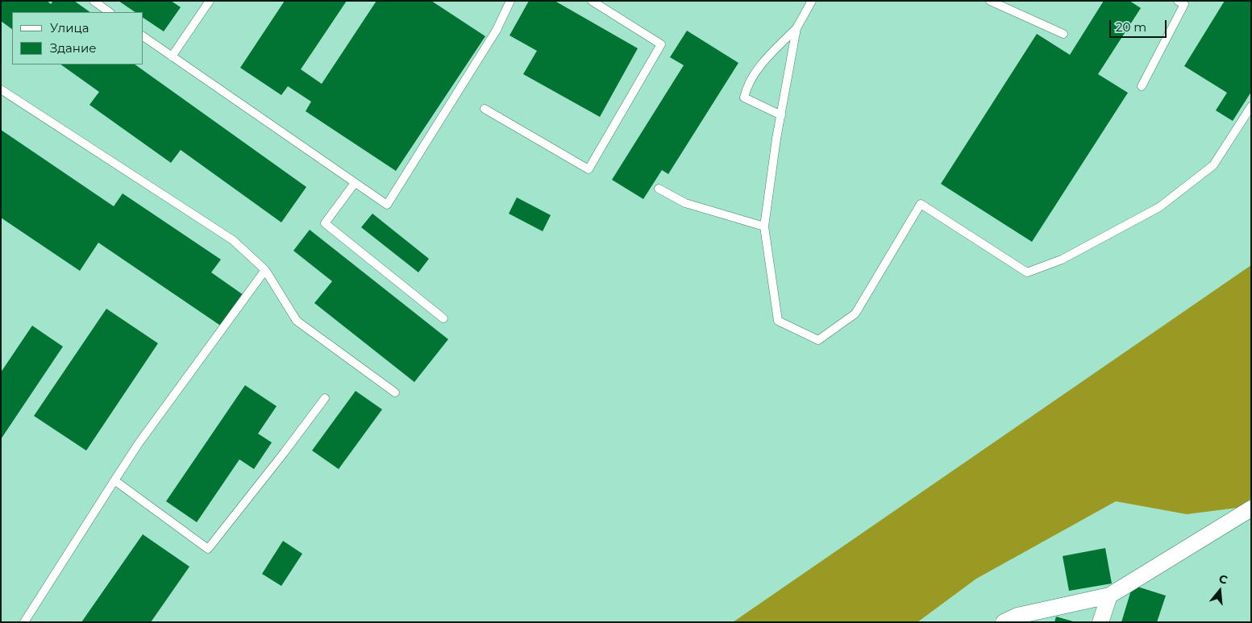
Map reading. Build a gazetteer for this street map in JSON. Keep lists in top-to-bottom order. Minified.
{"legend":["Улица","Здание"],"scale_bar":"20 m","north":"top"}
